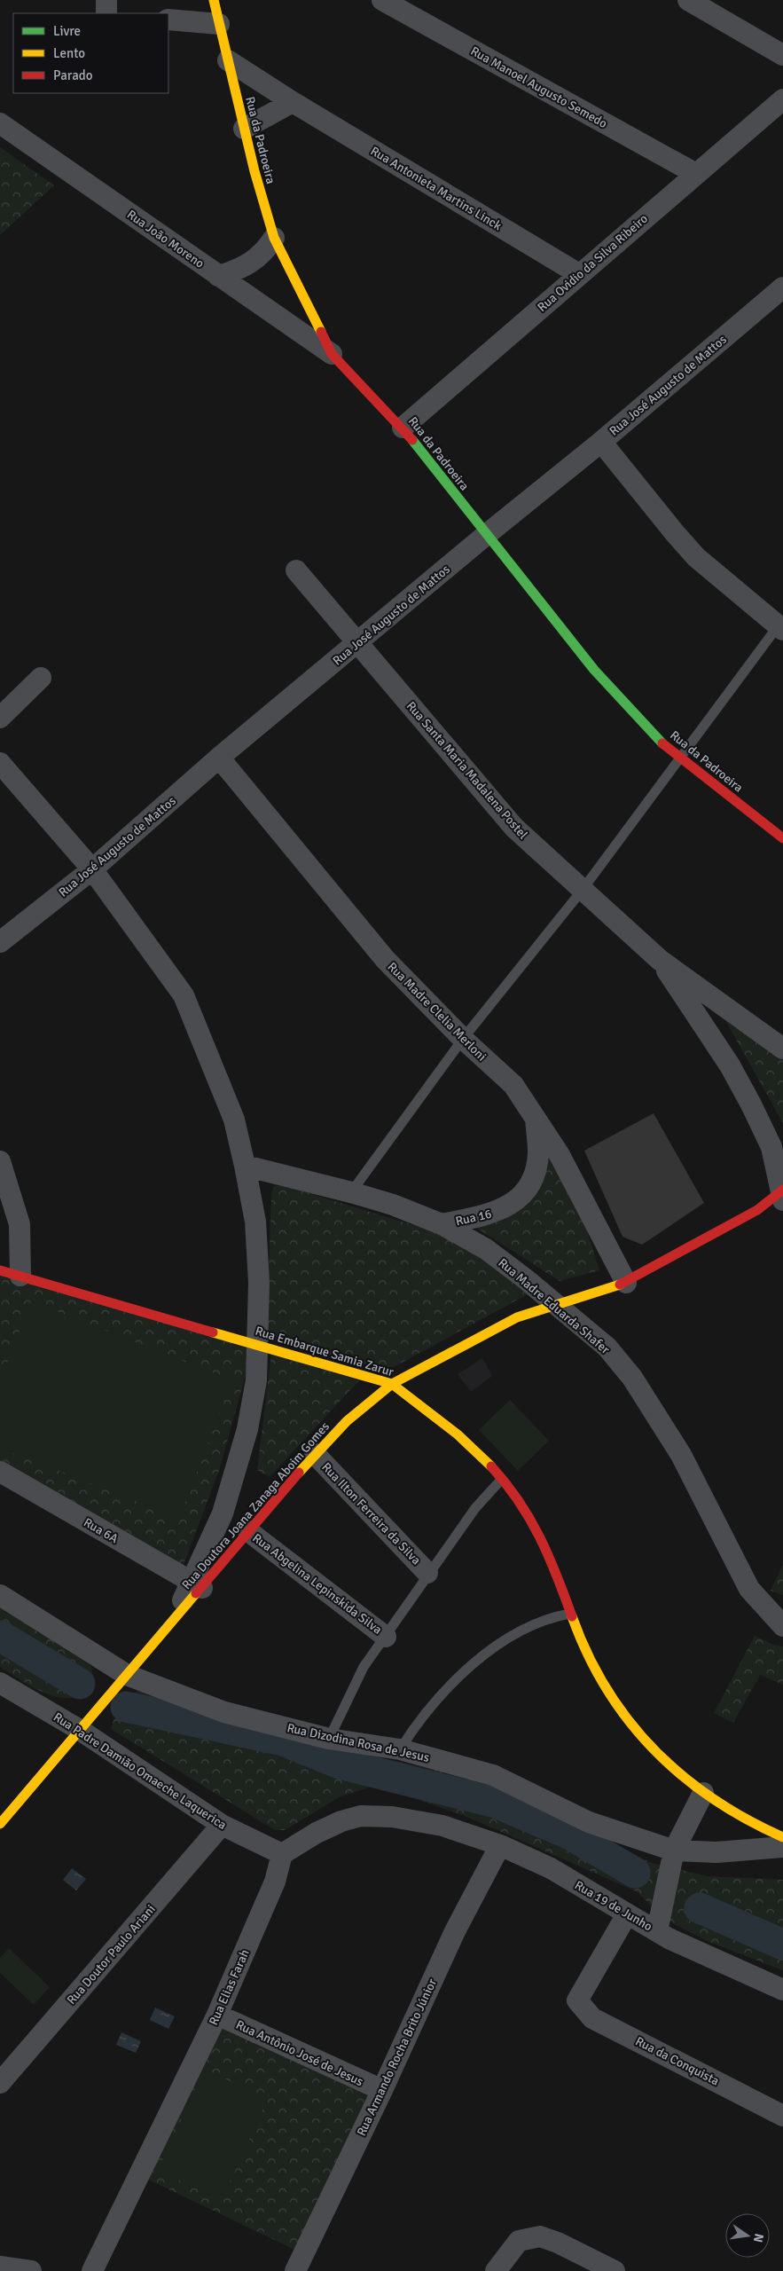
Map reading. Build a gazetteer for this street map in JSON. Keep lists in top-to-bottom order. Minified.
{"streets":{"street":["Rua Manoel Augusto Semedo","Rua da Padroeira","Rua Antonieta Martins Linck","Rua João Moreno","Rua Ovidio da Silva Ribeiro","Rua José Augusto de Mattos","Rua Santa Maria Madalena Postel","Rua Madre Clelia Merloni","Rua 16","Rua Madre Eduarda Shafer","Rua Embarque Samia Zarur","Rua Doutora Joana Zanaga Aboim Gomes","Rua Ilton Ferreira da Silva","Rua 6A","Rua Abgelina Lepinskida Silva","Rua Dizodina Rosa de Jesus","Rua Padre Damião Omaeche Laquerica","Rua 19 de Junho","Rua Doutor Paulo Ariani","Rua Elias Farah","Rua Antônio José de Jesus","Rua Armando Rocha Brito Júnior","Rua da Conquista"]},"crossings":[["Rua Manoel Augusto Semedo","Rua Ovidio da Silva Ribeiro"],["Rua da Padroeira","Rua Antonieta Martins Linck"],["Rua da Padroeira","Rua João Moreno"],["Rua da Padroeira","Rua Ovidio da Silva Ribeiro"],["Rua da Padroeira","Rua José Augusto de Mattos"],["Rua Antonieta Martins Linck","Rua Ovidio da Silva Ribeiro"],["Rua José Augusto de Mattos","Rua Santa Maria Madalena Postel"],["Rua José Augusto de Mattos","Rua Madre Clelia Merloni"],["Rua Madre Clelia Merloni","Rua 16"],["Rua Madre Clelia Merloni","Rua Doutora Joana Zanaga Aboim Gomes"],["Rua 16","Rua Madre Eduarda Shafer"],["Rua Madre Eduarda Shafer","Rua Doutora Joana Zanaga Aboim Gomes"],["Rua Embarque Samia Zarur","Rua Doutora Joana Zanaga Aboim Gomes"],["Rua Doutora Joana Zanaga Aboim Gomes","Rua Ilton Ferreira da Silva"],["Rua Doutora Joana Zanaga Aboim Gomes","Rua 6A"],["Rua Doutora Joana Zanaga Aboim Gomes","Rua Abgelina Lepinskida Silva"],["Rua Padre Damião Omaeche Laquerica","Rua 19 de Junho"],["Rua Padre Damião Omaeche Laquerica","Rua Doutor Paulo Ariani"],["Rua Padre Damião Omaeche Laquerica","Rua Elias Farah"],["Rua 19 de Junho","Rua Elias Farah"],["Rua 19 de Junho","Rua Armando Rocha Brito Júnior"],["Rua 19 de Junho","Rua da Conquista"],["Rua Elias Farah","Rua Antônio José de Jesus"],["Rua Antônio José de Jesus","Rua Armando Rocha Brito Júnior"]],"legend":["Livre","Lento","Parado"],"north":"right"}
